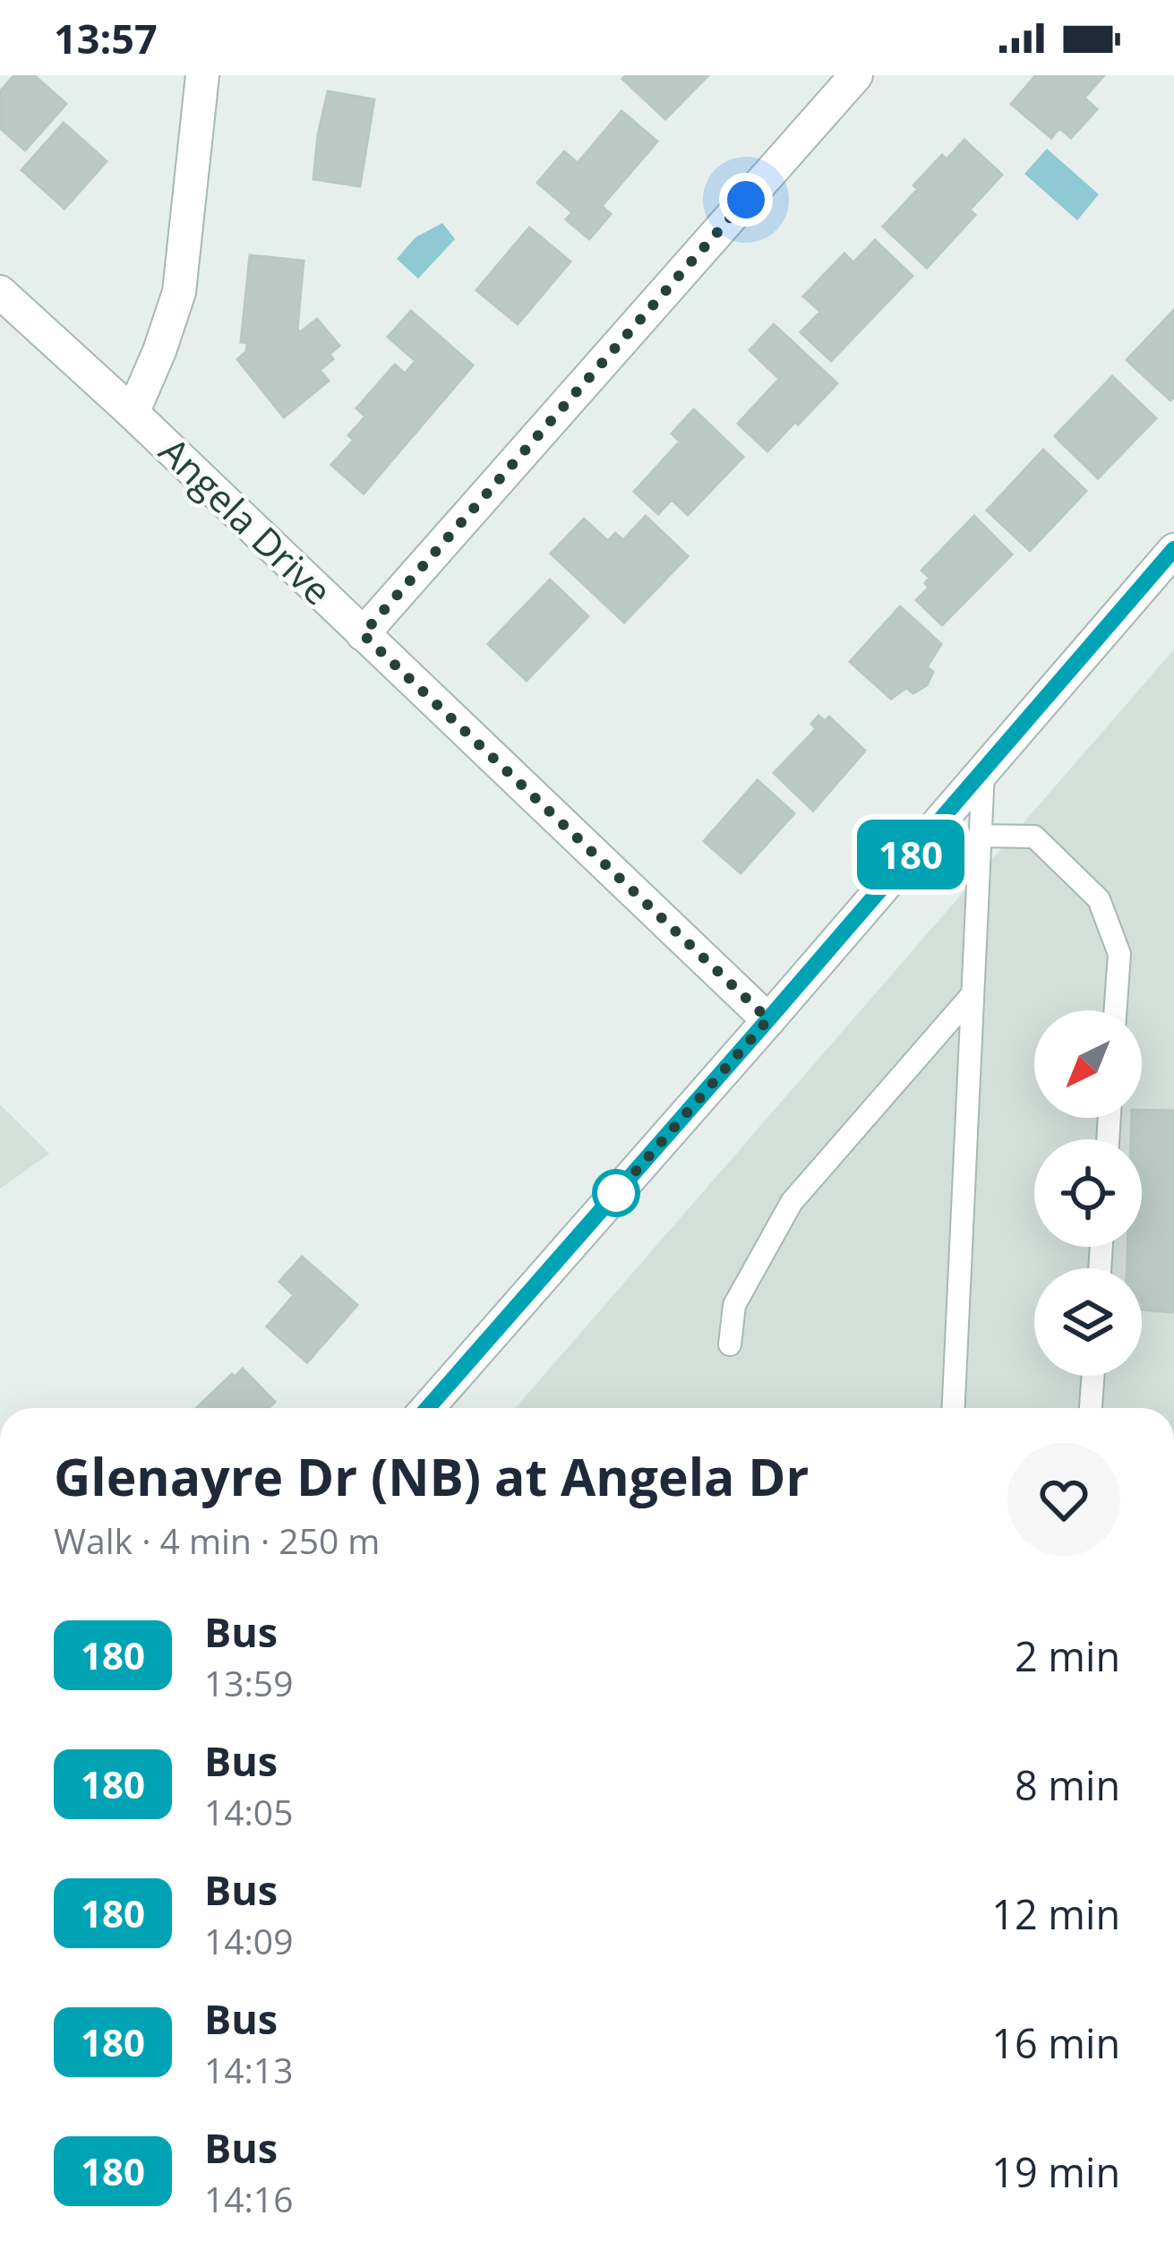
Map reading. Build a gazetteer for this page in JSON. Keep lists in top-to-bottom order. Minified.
{"streets":{"street":["Angela Drive"]},"lines":["bus line 180"],"north":"bottom left","page":{"status":"13:57","on_map":"180","heading":["Glenayre Dr (NB) at Angela Dr","Walk · 4 min · 250 m"],"list":[{"mark":"180","name":"Bus","note":"13:59","value":"2 min"},{"mark":"180","name":"Bus","note":"14:05","value":"8 min"},{"mark":"180","name":"Bus","note":"14:09","value":"12 min"},{"mark":"180","name":"Bus","note":"14:13","value":"16 min"},{"mark":"180","name":"Bus","note":"14:16","value":"19 min"}]}}
